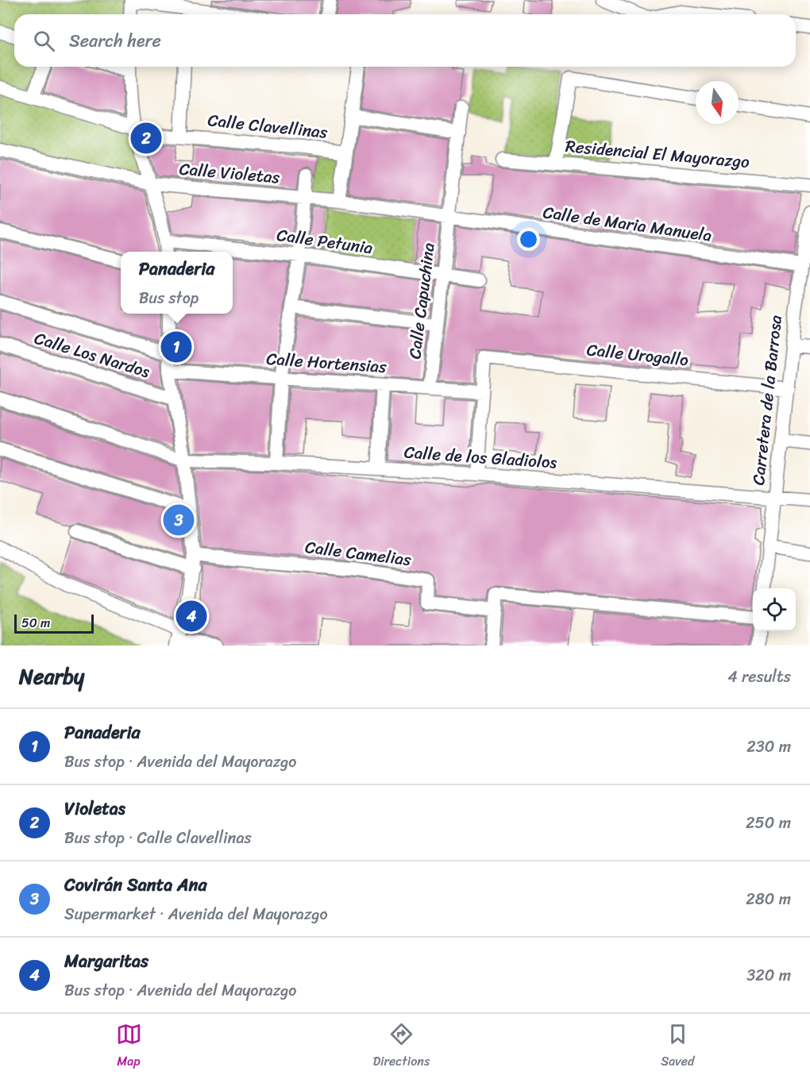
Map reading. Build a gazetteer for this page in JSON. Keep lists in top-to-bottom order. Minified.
{"streets":{"street":["Calle Clavellinas","Residencial El Mayorazgo","Calle Violetas","Calle de Maria Manuela","Calle Petunia","Calle Capuchina","Calle Los Nardos","Calle Urogallo","Calle Hortensias","Carretera de la Barrosa","Calle de los Gladiolos","Calle Camelias"]},"crossings":[["Calle Clavellinas","Calle Violetas"],["Calle Violetas","Calle de Maria Manuela"],["Calle Violetas","Calle Capuchina"],["Calle de Maria Manuela","Calle Capuchina"],["Calle de Maria Manuela","Carretera de la Barrosa"],["Calle Petunia","Calle Capuchina"],["Calle Capuchina","Calle Hortensias"],["Calle Urogallo","Calle Hortensias"],["Calle Urogallo","Carretera de la Barrosa"],["Carretera de la Barrosa","Calle de los Gladiolos"]],"scale_bar":"50 m","north":"bottom","page":{"search":"Search here","pins":["2","1","3","4"],"popup":["Panaderia","Bus stop"],"scale":"50 m","heading":["Nearby","4 results"],"list":[{"mark":"1","name":"Panaderia","note":"Bus stop · Avenida del Mayorazgo","value":"230 m"},{"mark":"2","name":"Violetas","note":"Bus stop · Calle Clavellinas","value":"250 m"},{"mark":"3","name":"Covirán Santa Ana","note":"Supermarket · Avenida del Mayorazgo","value":"280 m"},{"mark":"4","name":"Margaritas","note":"Bus stop · Avenida del Mayorazgo","value":"320 m"}],"nav":["Map","Directions","Saved"]}}
